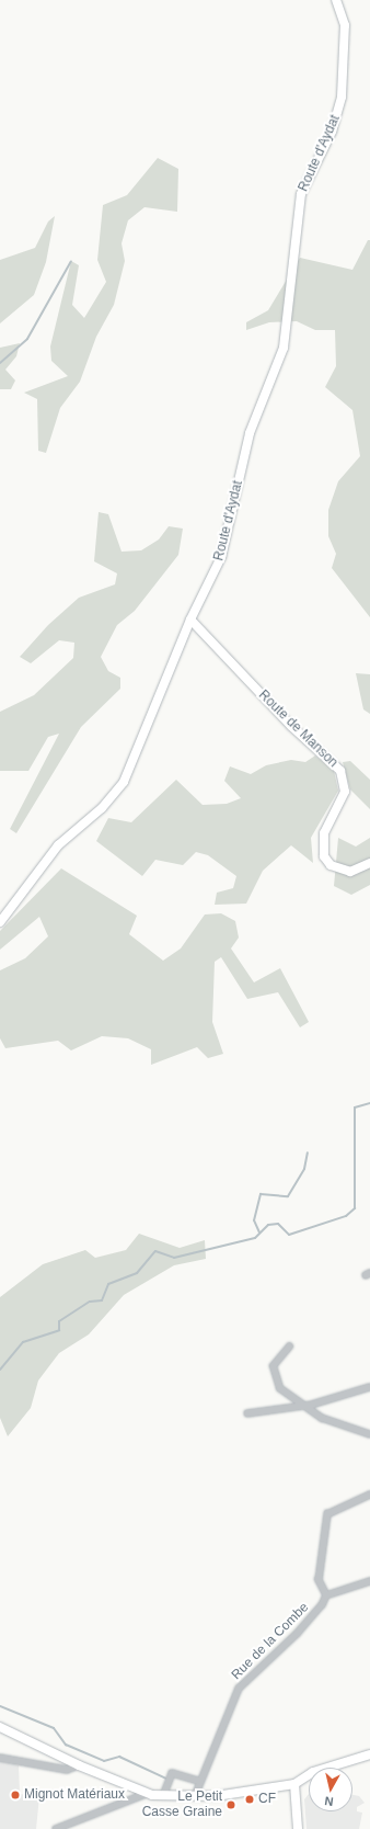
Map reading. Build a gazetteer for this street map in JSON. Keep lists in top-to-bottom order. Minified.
{"streets":{"main road":["Route d'Aydat","Route de Manson"],"street":["Rue de la Combe"]},"crossings":[["Route d'Aydat","Route de Manson"]],"places":["Mignot Matériaux","CF","Le Petit Casse Graine"],"north":"bottom"}
